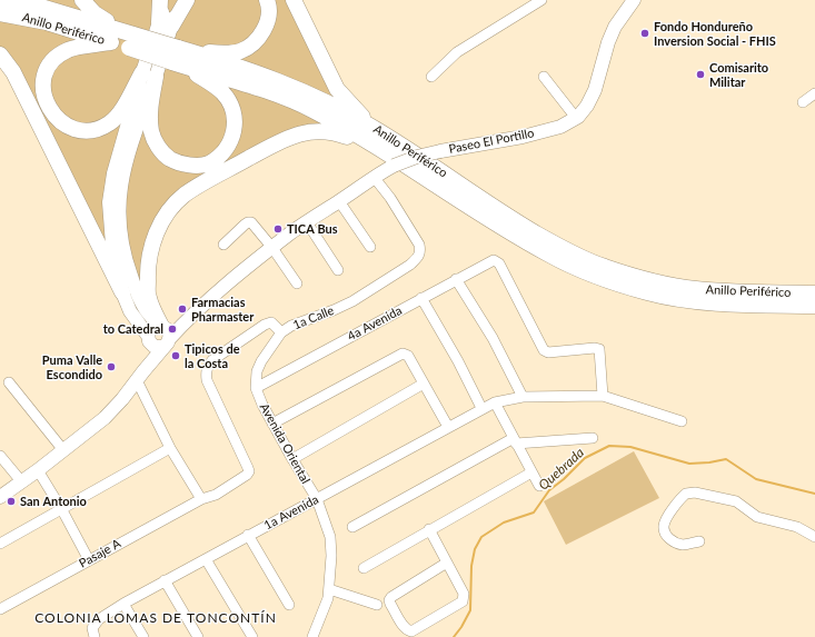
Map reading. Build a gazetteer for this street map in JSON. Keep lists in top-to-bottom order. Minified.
{"streets":{"highway":["Anillo Periférico"],"main road":["Paseo El Portillo"],"street":["1a Calle","4a Avenida","Avenida Oriental","1a Avenida","Pasaje A"]},"crossings":[["Paseo El Portillo","1a Calle"],["1a Calle","Avenida Oriental"],["1a Calle","Pasaje A"],["4a Avenida","Avenida Oriental"],["4a Avenida","1a Avenida"],["Avenida Oriental","1a Avenida"]],"districts":["COLONIA LOMAS DE TONCONTÍN"],"water":["Quebrada"],"places":["Fondo Hondureño Inversion Social - FHIS","Comisarito Militar","TICA Bus","Farmacias Pharmaster","to Catedral","Tipicos de la Costa","Puma Valle Escondido","San Antonio"]}
